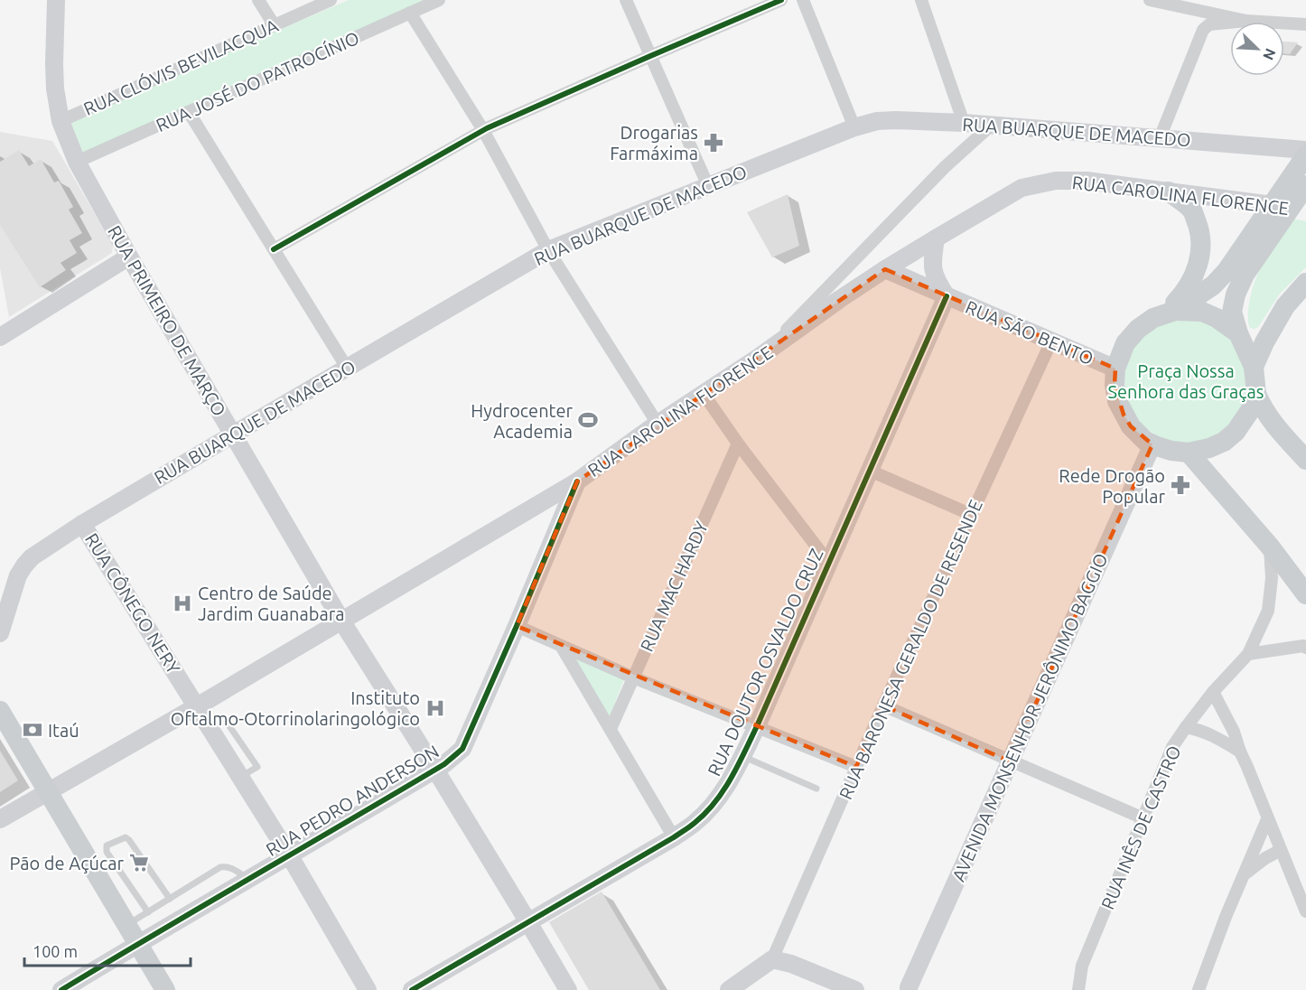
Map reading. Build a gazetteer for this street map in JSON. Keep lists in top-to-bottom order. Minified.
{"streets":{"main road":["RUA BUARQUE DE MACEDO","RUA CAROLINA FLORENCE","RUA PRIMEIRO DE MARÇO","RUA SÃO BENTO","RUA CÔNEGO NERY","RUA DOUTOR OSVALDO CRUZ","AVENIDA MONSENHOR JERÔNIMO BAGGIO","RUA PEDRO ANDERSON"],"street":["RUA CLÓVIS BEVILACQUA","RUA JOSÉ DO PATROCÍNIO","RUA MAC HARDY","RUA BARONESA GERALDO DE RESENDE","RUA INÊS DE CASTRO"]},"crossings":[["RUA CLÓVIS BEVILACQUA","RUA PRIMEIRO DE MARÇO"],["RUA JOSÉ DO PATROCÍNIO","RUA PRIMEIRO DE MARÇO"],["RUA BUARQUE DE MACEDO","RUA PRIMEIRO DE MARÇO"],["RUA BUARQUE DE MACEDO","RUA CÔNEGO NERY"],["RUA CAROLINA FLORENCE","RUA PRIMEIRO DE MARÇO"],["RUA CAROLINA FLORENCE","RUA SÃO BENTO"],["RUA CAROLINA FLORENCE","RUA CÔNEGO NERY"],["RUA CAROLINA FLORENCE","RUA PEDRO ANDERSON"],["RUA PRIMEIRO DE MARÇO","RUA DOUTOR OSVALDO CRUZ"],["RUA PRIMEIRO DE MARÇO","RUA PEDRO ANDERSON"],["RUA SÃO BENTO","RUA BARONESA GERALDO DE RESENDE"],["RUA SÃO BENTO","RUA DOUTOR OSVALDO CRUZ"],["RUA SÃO BENTO","AVENIDA MONSENHOR JERÔNIMO BAGGIO"],["RUA CÔNEGO NERY","RUA PEDRO ANDERSON"]],"parks":["Praça Nossa Senhora das Graças"],"places":{"pharmacy":["Drogarias Farmáxima","Rede Drogão Popular"],"sports":["Hydrocenter Academia"],"hospital":["Centro de Saúde Jardim Guanabara","Instituto Oftalmo-Otorrinolaringológico"],"bank":["Itaú"],"supermarket":["Pão de Açúcar"]},"scale_bar":"100 m","north":"bottom right"}
